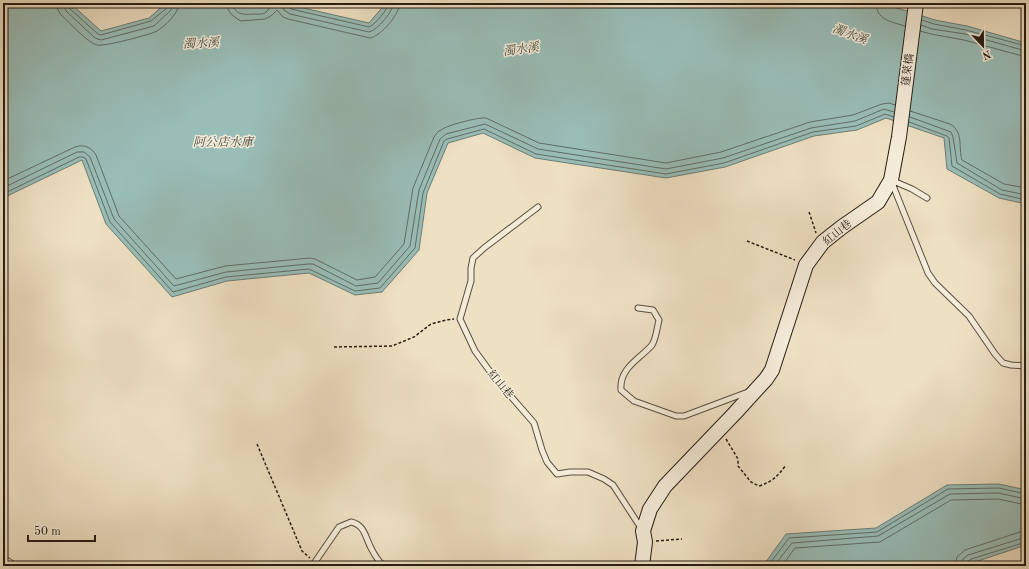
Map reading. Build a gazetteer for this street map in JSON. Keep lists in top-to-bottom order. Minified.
{"streets":{"street":["蓬萊橋","紅山巷"]},"crossings":[["蓬萊橋","紅山巷"]],"water":["濁水溪","阿公店水庫"],"scale_bar":"50 m","north":"bottom"}
